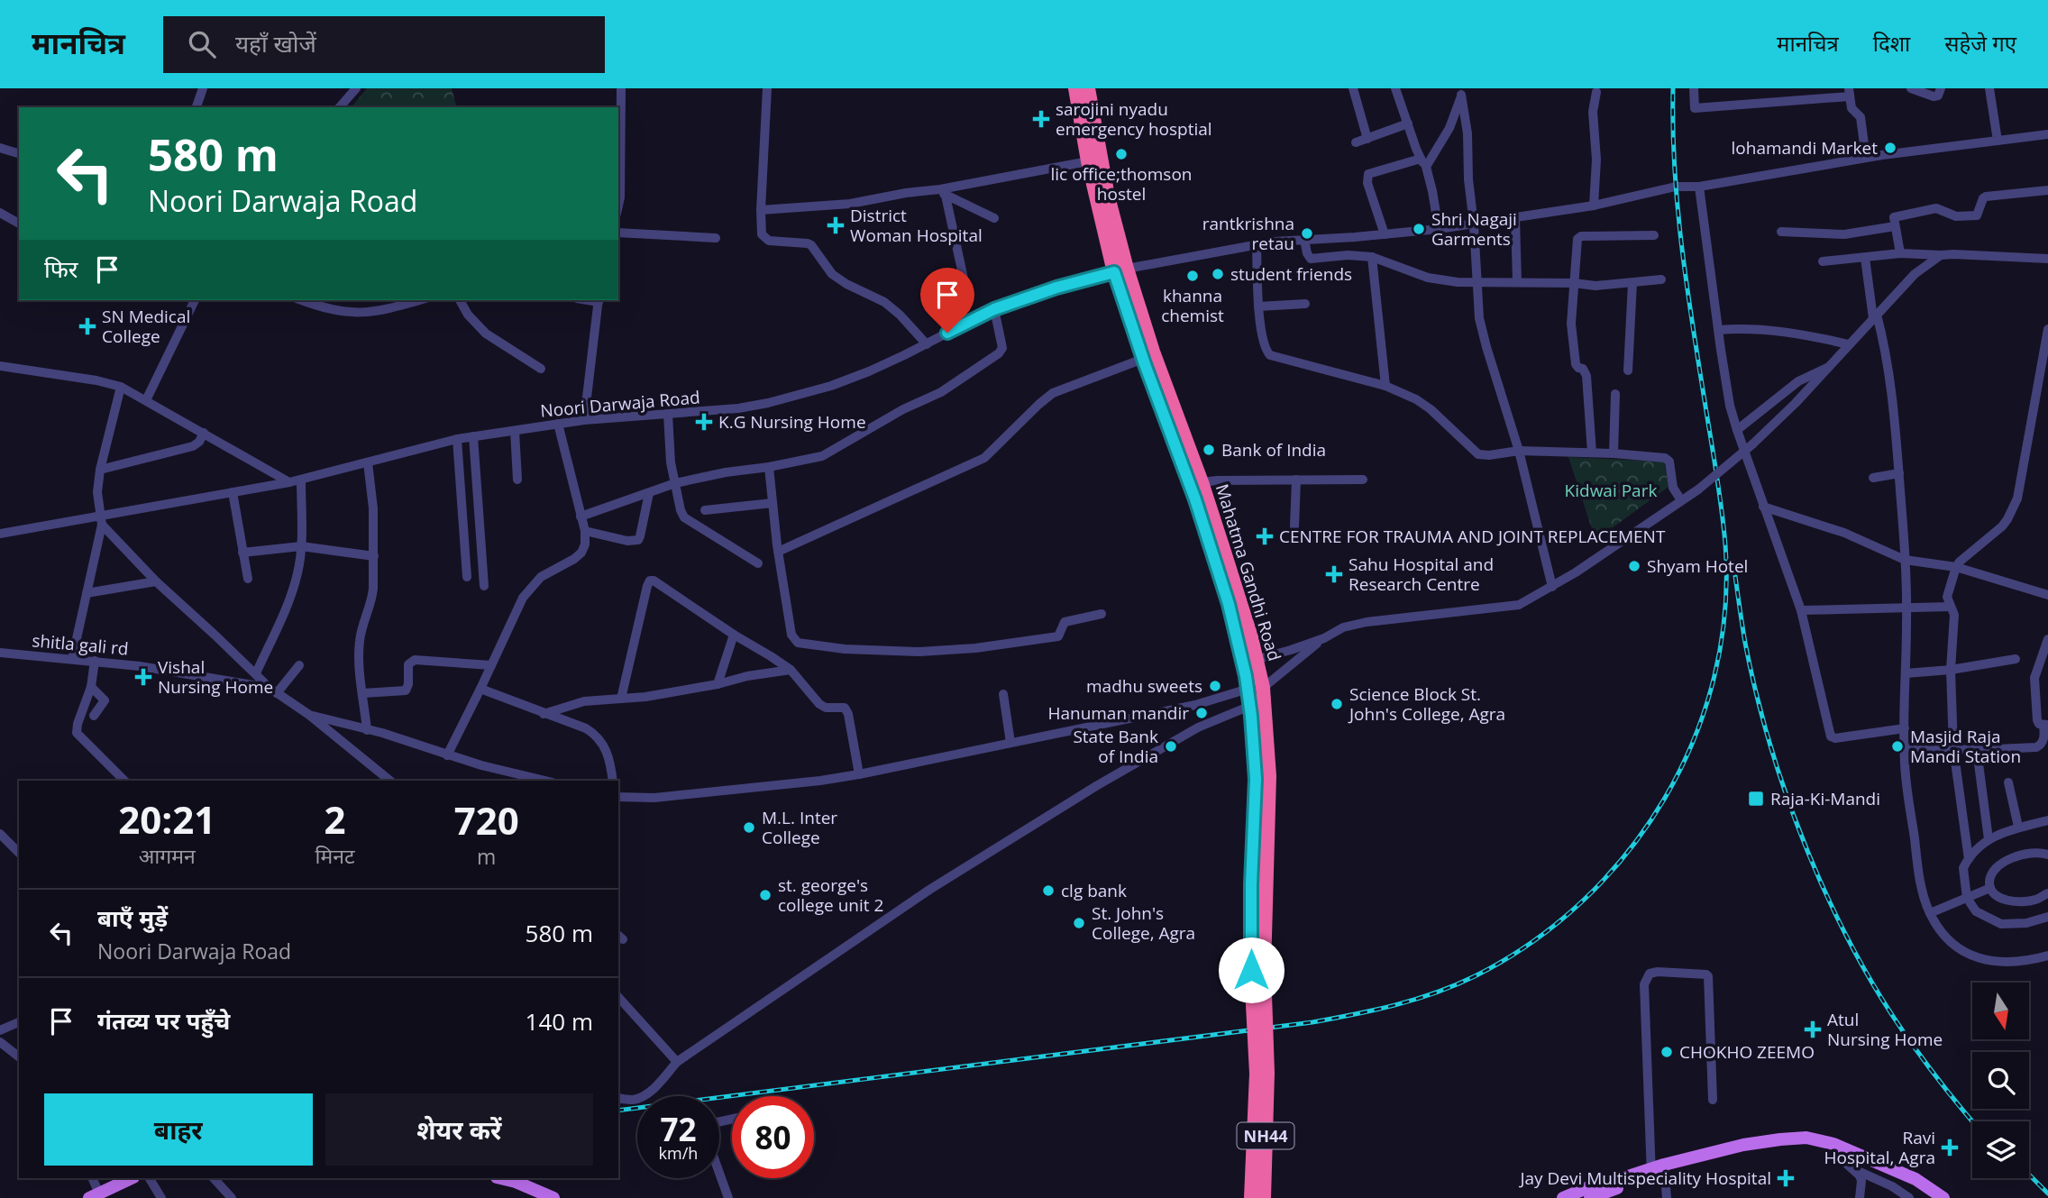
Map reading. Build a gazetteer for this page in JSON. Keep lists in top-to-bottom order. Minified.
{"streets":{"highway":["Mahatma Gandhi Road","NH44"],"street":["Noori Darwaja Road","shitla gali rd"]},"crossings":[["Noori Darwaja Road","Mahatma Gandhi Road"]],"parks":["Kidwai Park"],"places":{"health":["sarojini nyadu emergency hosptial","District Woman Hospital","SN Medical College","K.G Nursing Home","CENTRE FOR TRAUMA AND JOINT REPLACEMENT","Sahu Hospital and Research Centre","Vishal Nursing Home","Atul Nursing Home","Ravi Hospital, Agra","Jay Devi Multispeciality Hospital"],"other":["lohamandi Market","lic office;thomson hostel","Shri Nagaji Garments","rantkrishna retau","student friends","khanna chemist","Bank of India","Shyam Hotel","madhu sweets","Science Block St. John's College, Agra","Hanuman mandir","State Bank of India","Masjid Raja Mandi Station","M.L. Inter College","clg bank","st. george's college unit 2","St. John's College, Agra","CHOKHO ZEEMO"],"transit":["Raja-Ki-Mandi"]},"north":"bottom","page":{"header":"मानचित्र","search":"यहाँ खोजें","nav":["मानचित्र","दिशा","सहेजे गए"],"turn":["580 m","Noori Darwaja Road"],"then":"फिर","eta":["20:21","आगमन","2","मिनट","720","m"],"list":[{"name":"बाएँ मुड़ें","note":"Noori Darwaja Road","value":"580 m"},{"name":"गंतव्य पर पहुँचे","value":"140 m"}],"buttons":["बाहर","शेयर करें"],"speed":"72 km/h","limit":"80"}}
